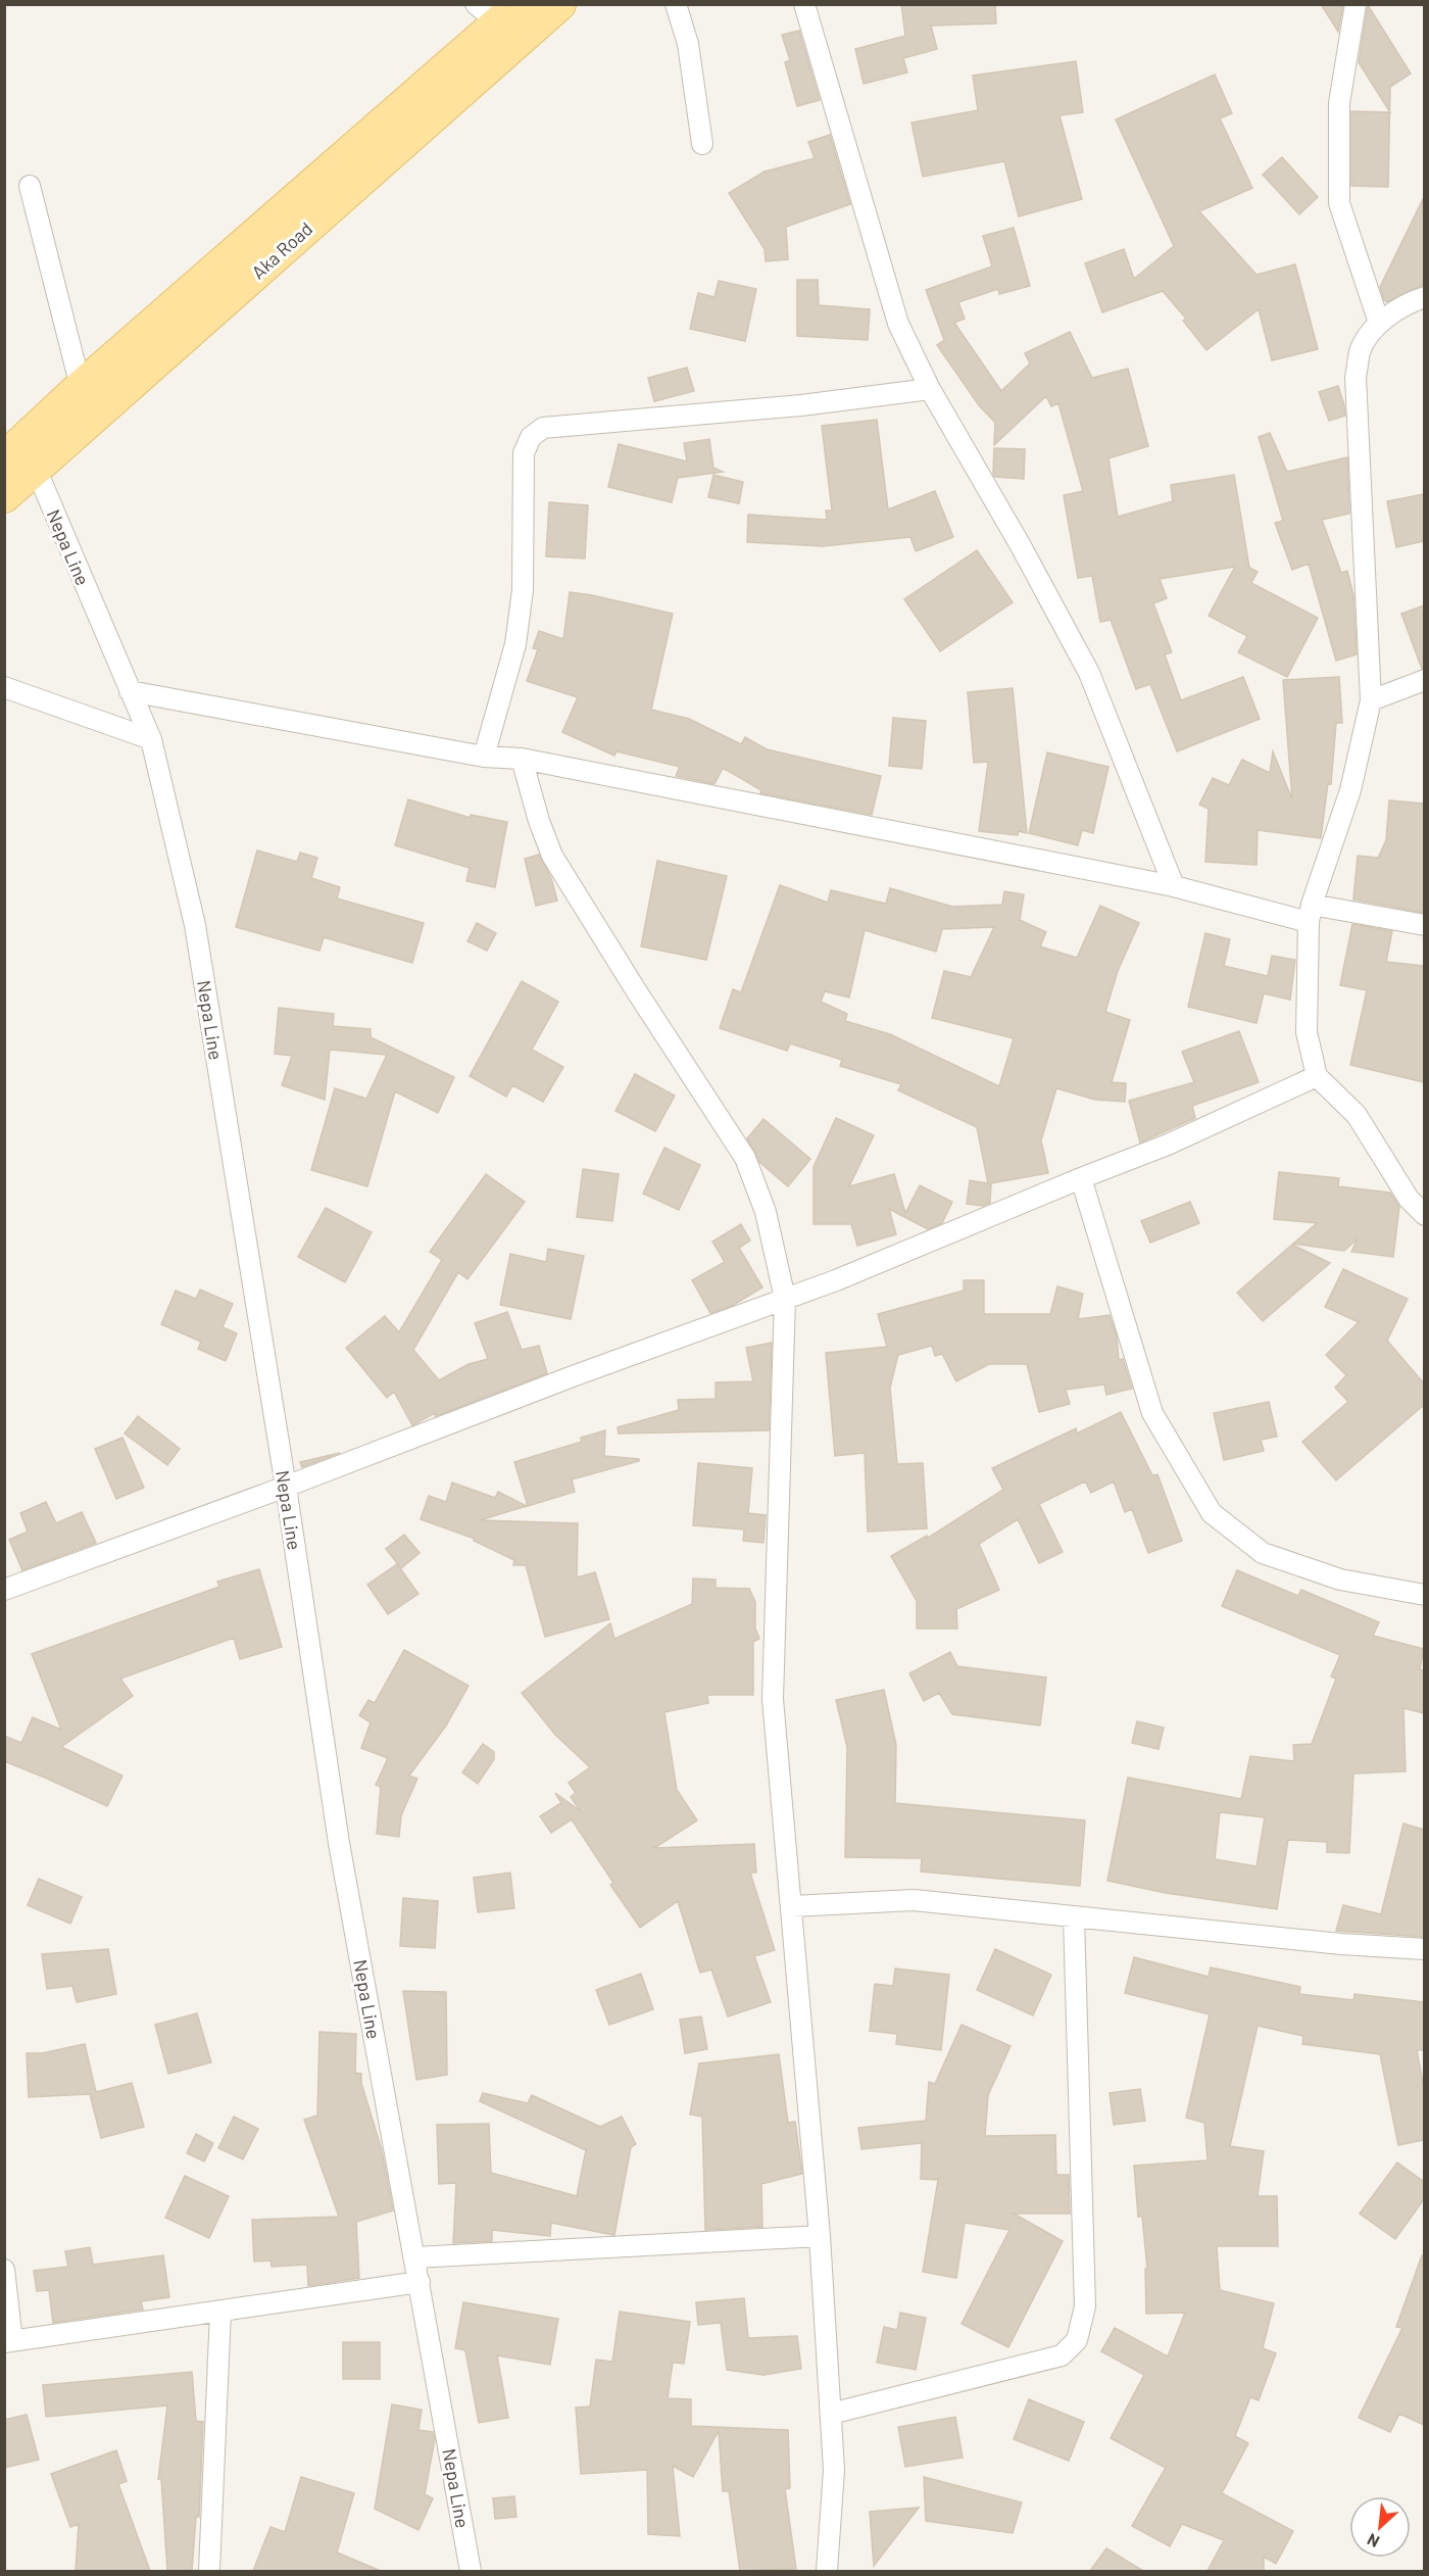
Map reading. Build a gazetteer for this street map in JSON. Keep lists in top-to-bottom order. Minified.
{"streets":{"main road":["Aka Road"],"street":["Nepa Line"]},"crossings":[["Aka Road","Nepa Line"]],"north":"bottom left"}
